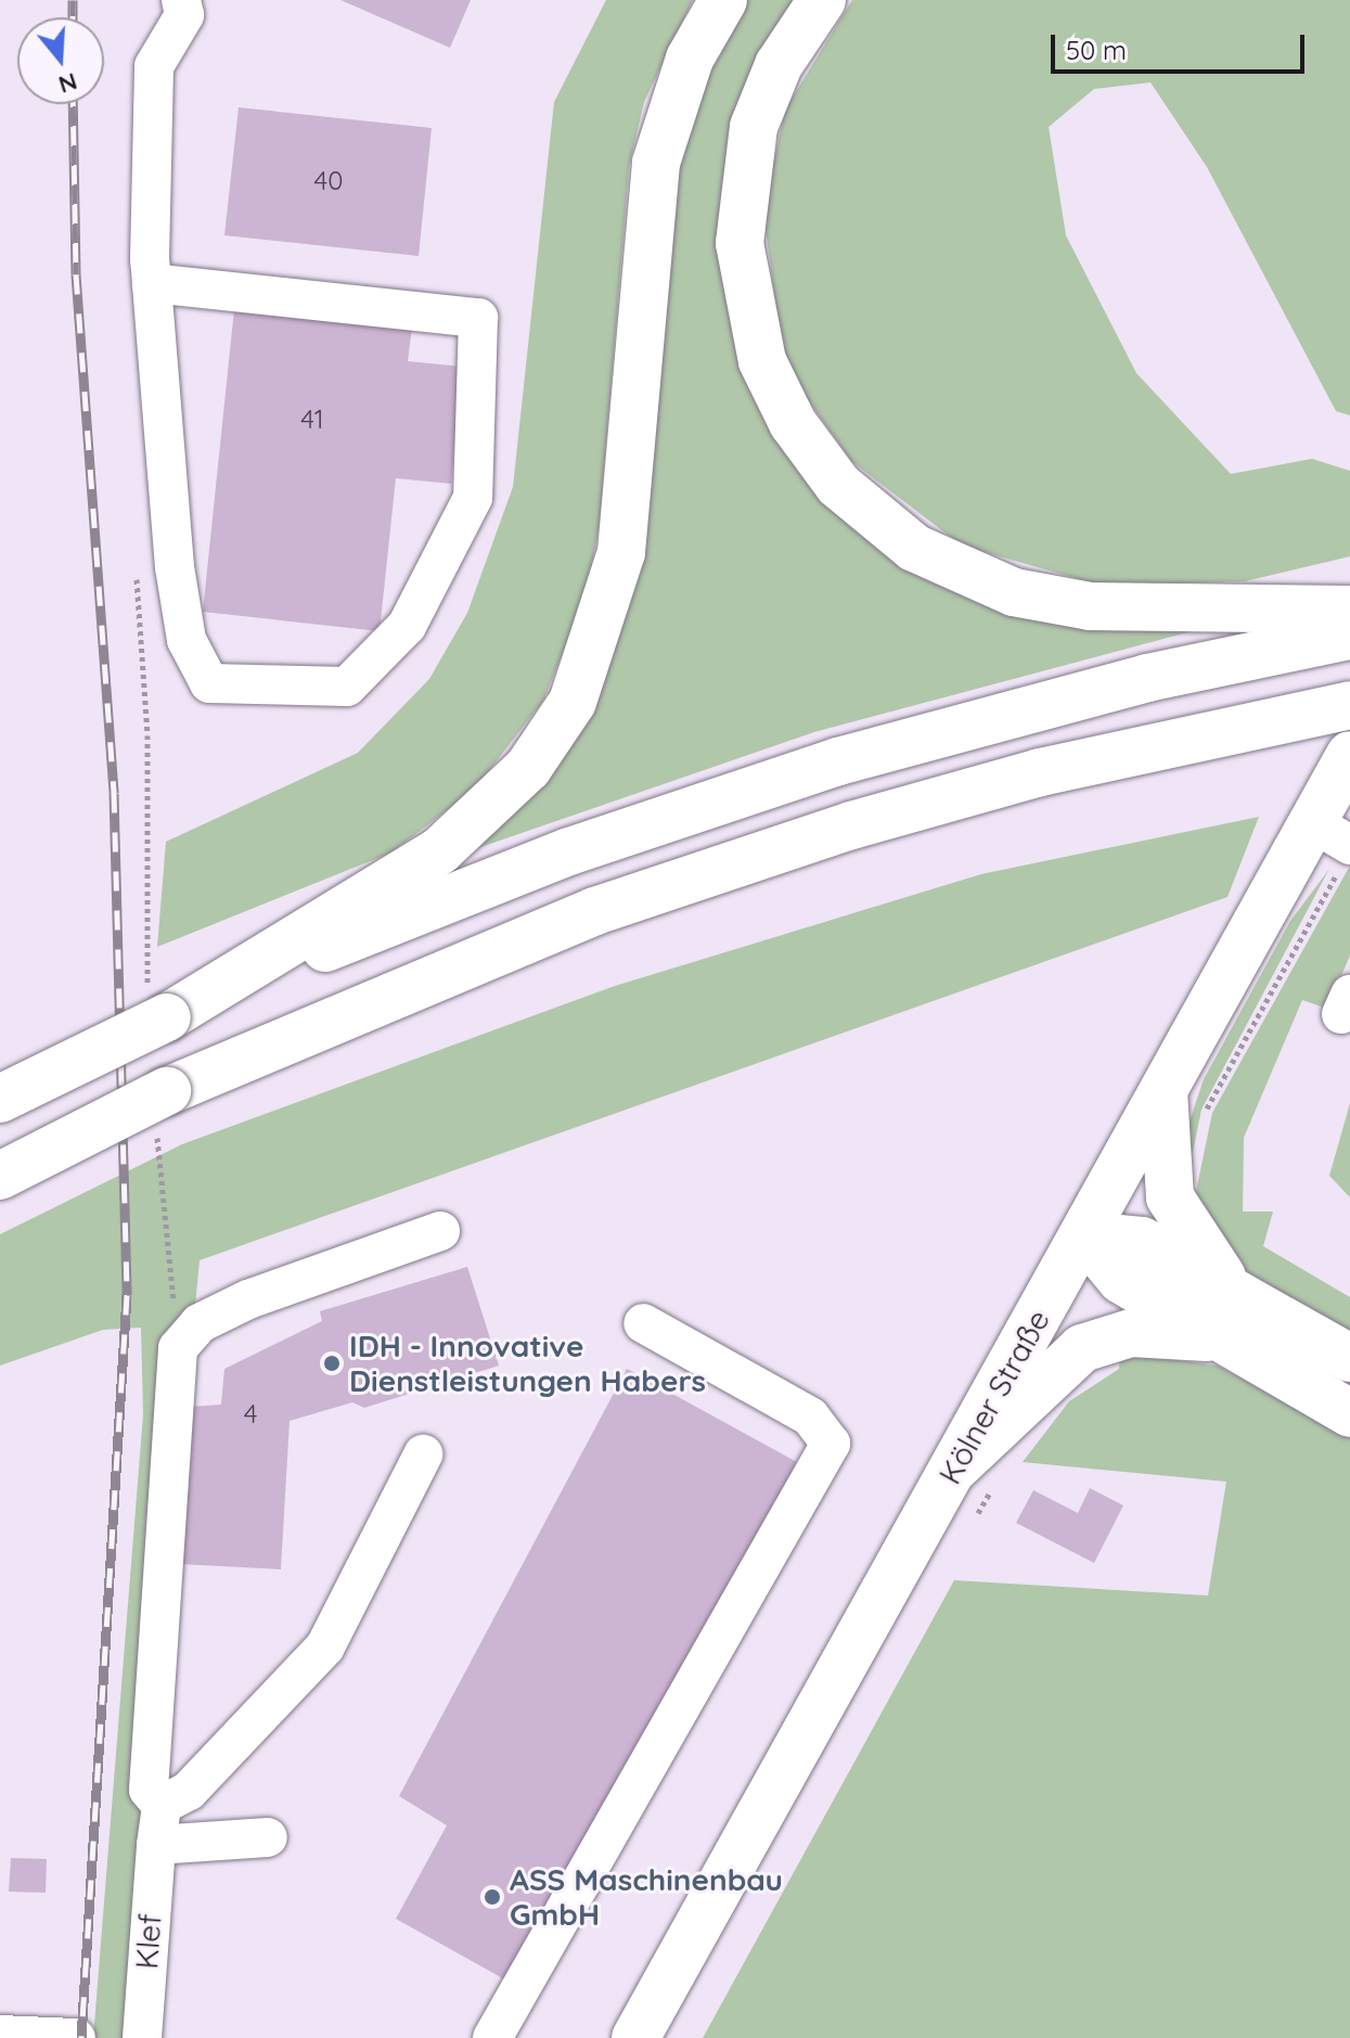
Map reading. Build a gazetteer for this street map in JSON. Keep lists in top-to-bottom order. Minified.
{"streets":{"main road":["Kölner Straße"],"street":["Klef"]},"places":["IDH - Innovative Dienstleistungen Habers","ASS Maschinenbau GmbH"],"house_numbers":["40","41","4"],"scale_bar":"50 m","north":"bottom"}
